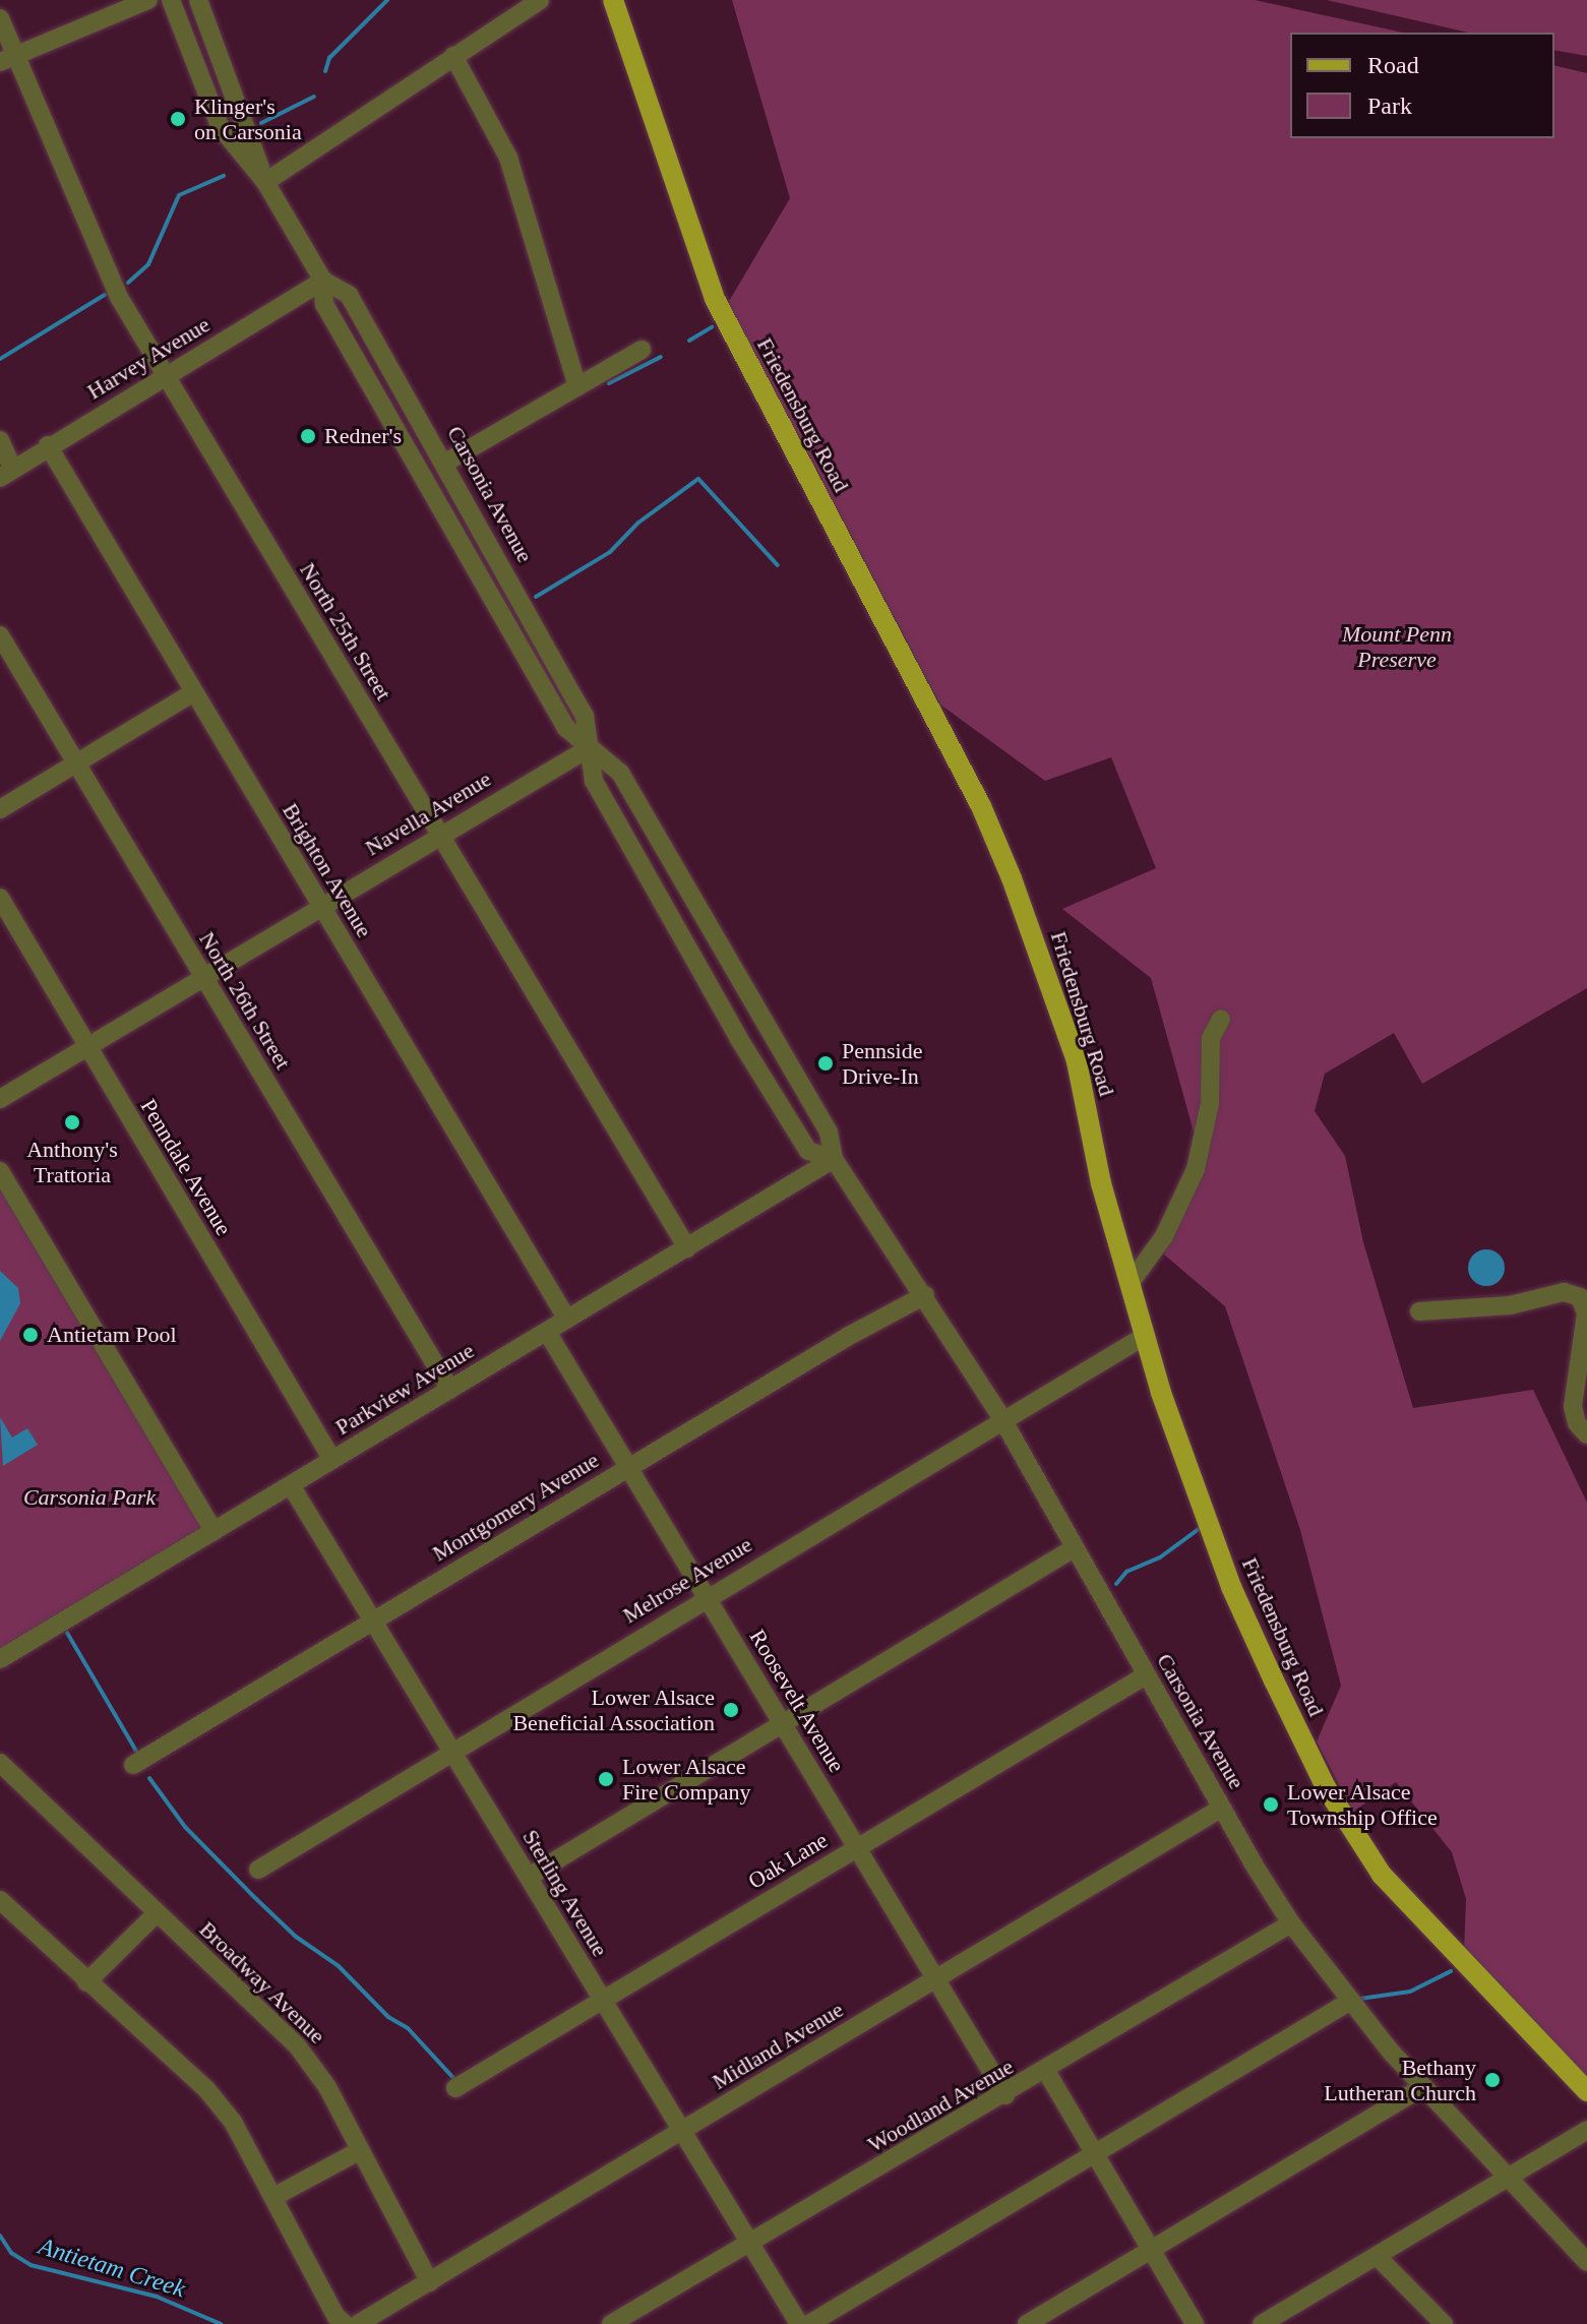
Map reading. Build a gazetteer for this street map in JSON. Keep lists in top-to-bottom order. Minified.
{"streets":{"main road":["Friedensburg Road"],"street":["Harvey Avenue","Carsonia Avenue","North 25th Street","Navella Avenue","Brighton Avenue","North 26th Street","Penndale Avenue","Parkview Avenue","Montgomery Avenue","Melrose Avenue","Roosevelt Avenue","Oak Lane","Sterling Avenue","Broadway Avenue","Midland Avenue","Woodland Avenue"]},"crossings":[["Harvey Avenue","Carsonia Avenue"],["Harvey Avenue","North 25th Street"],["Harvey Avenue","Brighton Avenue"],["Friedensburg Road","Melrose Avenue"],["Carsonia Avenue","Navella Avenue"],["Carsonia Avenue","Parkview Avenue"],["Carsonia Avenue","Montgomery Avenue"],["Carsonia Avenue","Melrose Avenue"],["Carsonia Avenue","Oak Lane"],["Carsonia Avenue","Midland Avenue"],["Carsonia Avenue","Woodland Avenue"],["North 25th Street","Navella Avenue"],["North 25th Street","Parkview Avenue"],["Navella Avenue","Brighton Avenue"],["Navella Avenue","North 26th Street"],["Navella Avenue","Penndale Avenue"],["Brighton Avenue","Parkview Avenue"],["North 26th Street","Parkview Avenue"],["Penndale Avenue","Parkview Avenue"],["Parkview Avenue","Roosevelt Avenue"],["Parkview Avenue","Sterling Avenue"],["Montgomery Avenue","Roosevelt Avenue"],["Montgomery Avenue","Sterling Avenue"],["Melrose Avenue","Roosevelt Avenue"],["Melrose Avenue","Sterling Avenue"],["Roosevelt Avenue","Oak Lane"],["Roosevelt Avenue","Midland Avenue"],["Roosevelt Avenue","Woodland Avenue"],["Oak Lane","Sterling Avenue"],["Sterling Avenue","Midland Avenue"],["Sterling Avenue","Woodland Avenue"],["Broadway Avenue","Midland Avenue"]],"water":["Antietam Creek"],"parks":["Mount Penn Preserve","Carsonia Park"],"places":["Klinger's on Carsonia","Redner's","Pennside Drive-In","Anthony's Trattoria","Antietam Pool","Lower Alsace Beneficial Association","Lower Alsace Fire Company","Lower Alsace Township Office","Bethany Lutheran Church"],"legend":["Road","Park"]}
